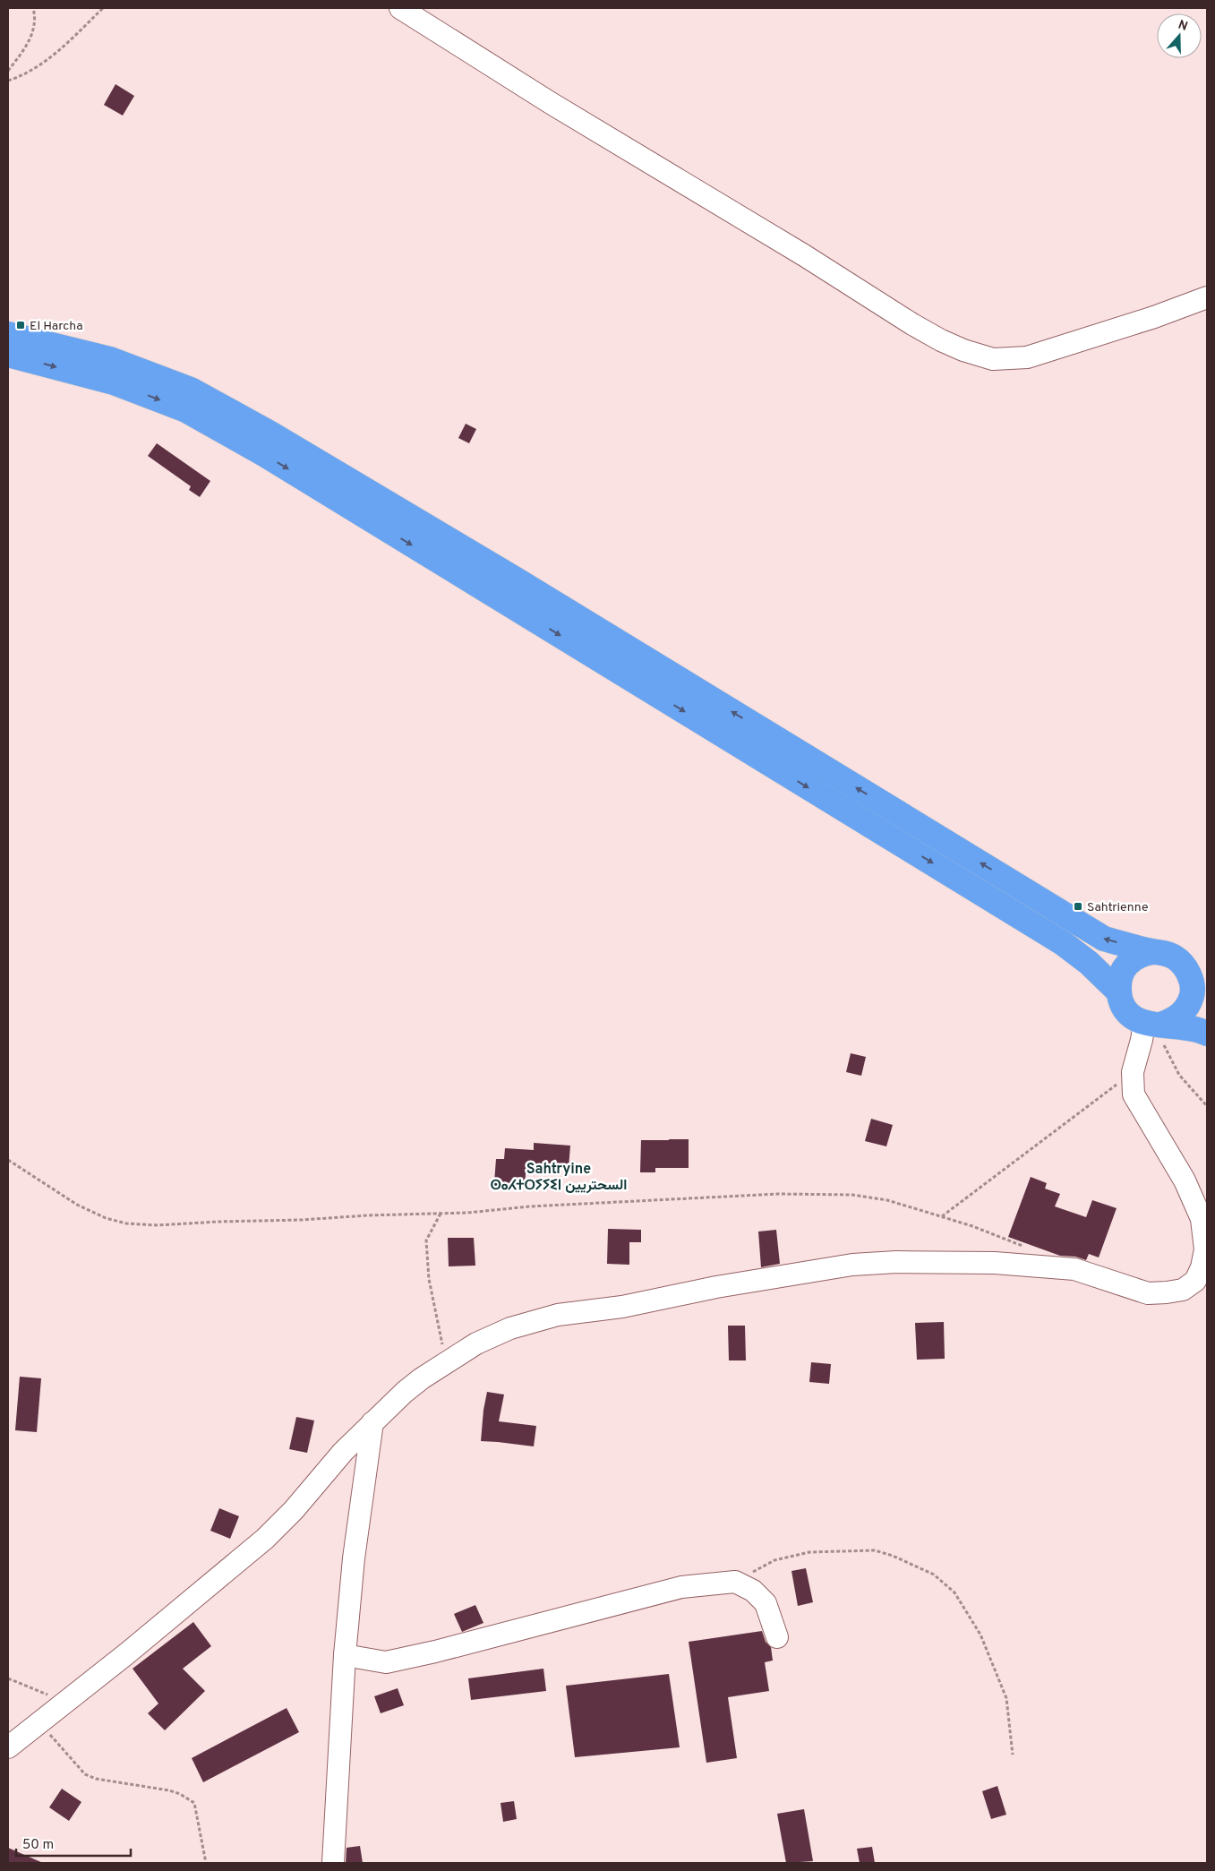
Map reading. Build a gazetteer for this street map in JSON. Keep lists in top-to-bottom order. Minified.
{"districts":["Sahtryine ⵙⴰⵃⵜⵔⵢⵢⵉⵏ السحتريين"],"places":{"transit":["El Harcha","Sahtrienne"]},"scale_bar":"50 m","north":"top"}
